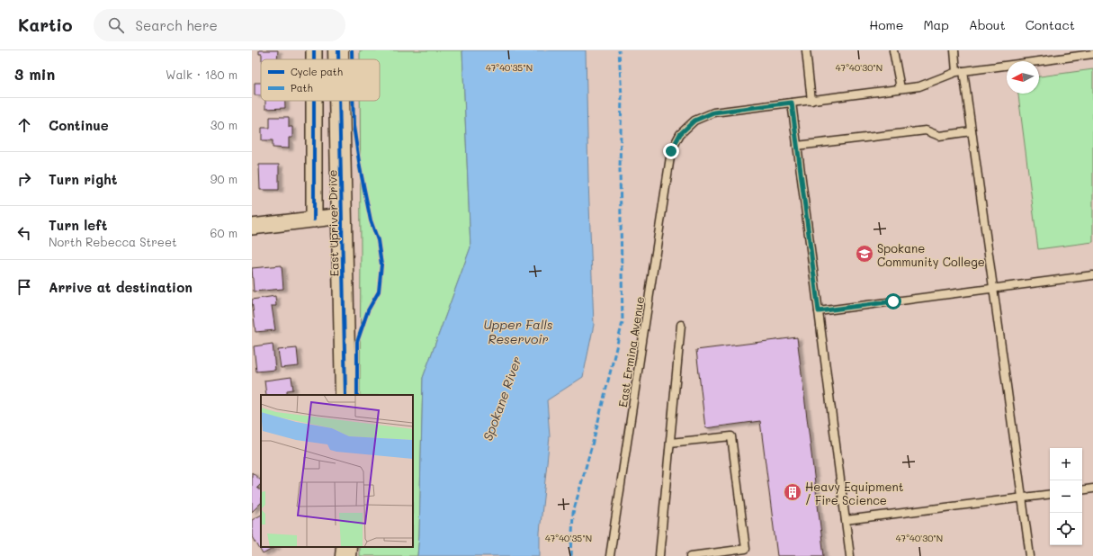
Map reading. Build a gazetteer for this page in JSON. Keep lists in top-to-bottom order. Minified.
{"streets":{"street":["East Upriver Drive"],"lane":["East Ermina Avenue"]},"water":["Upper Falls Reservoir","Spokane River"],"places":{"school or university":["Spokane Community College"],"building":["Heavy Equipment / Fire Science"]},"legend":["Cycle path","Path"],"north":"left","page":{"header":"Kartio","search":"Search here","nav":["Home","Map","About","Contact"],"heading":["3 min","Walk · 180 m"],"list":[["Continue","30 m"],["Turn right","90 m"],["Turn left","North Rebecca Street","60 m"],"Arrive at destination"],"map_buttons":["+","−"]},"coordinates":["47°40'35\"N","47°40'30\"N"]}
